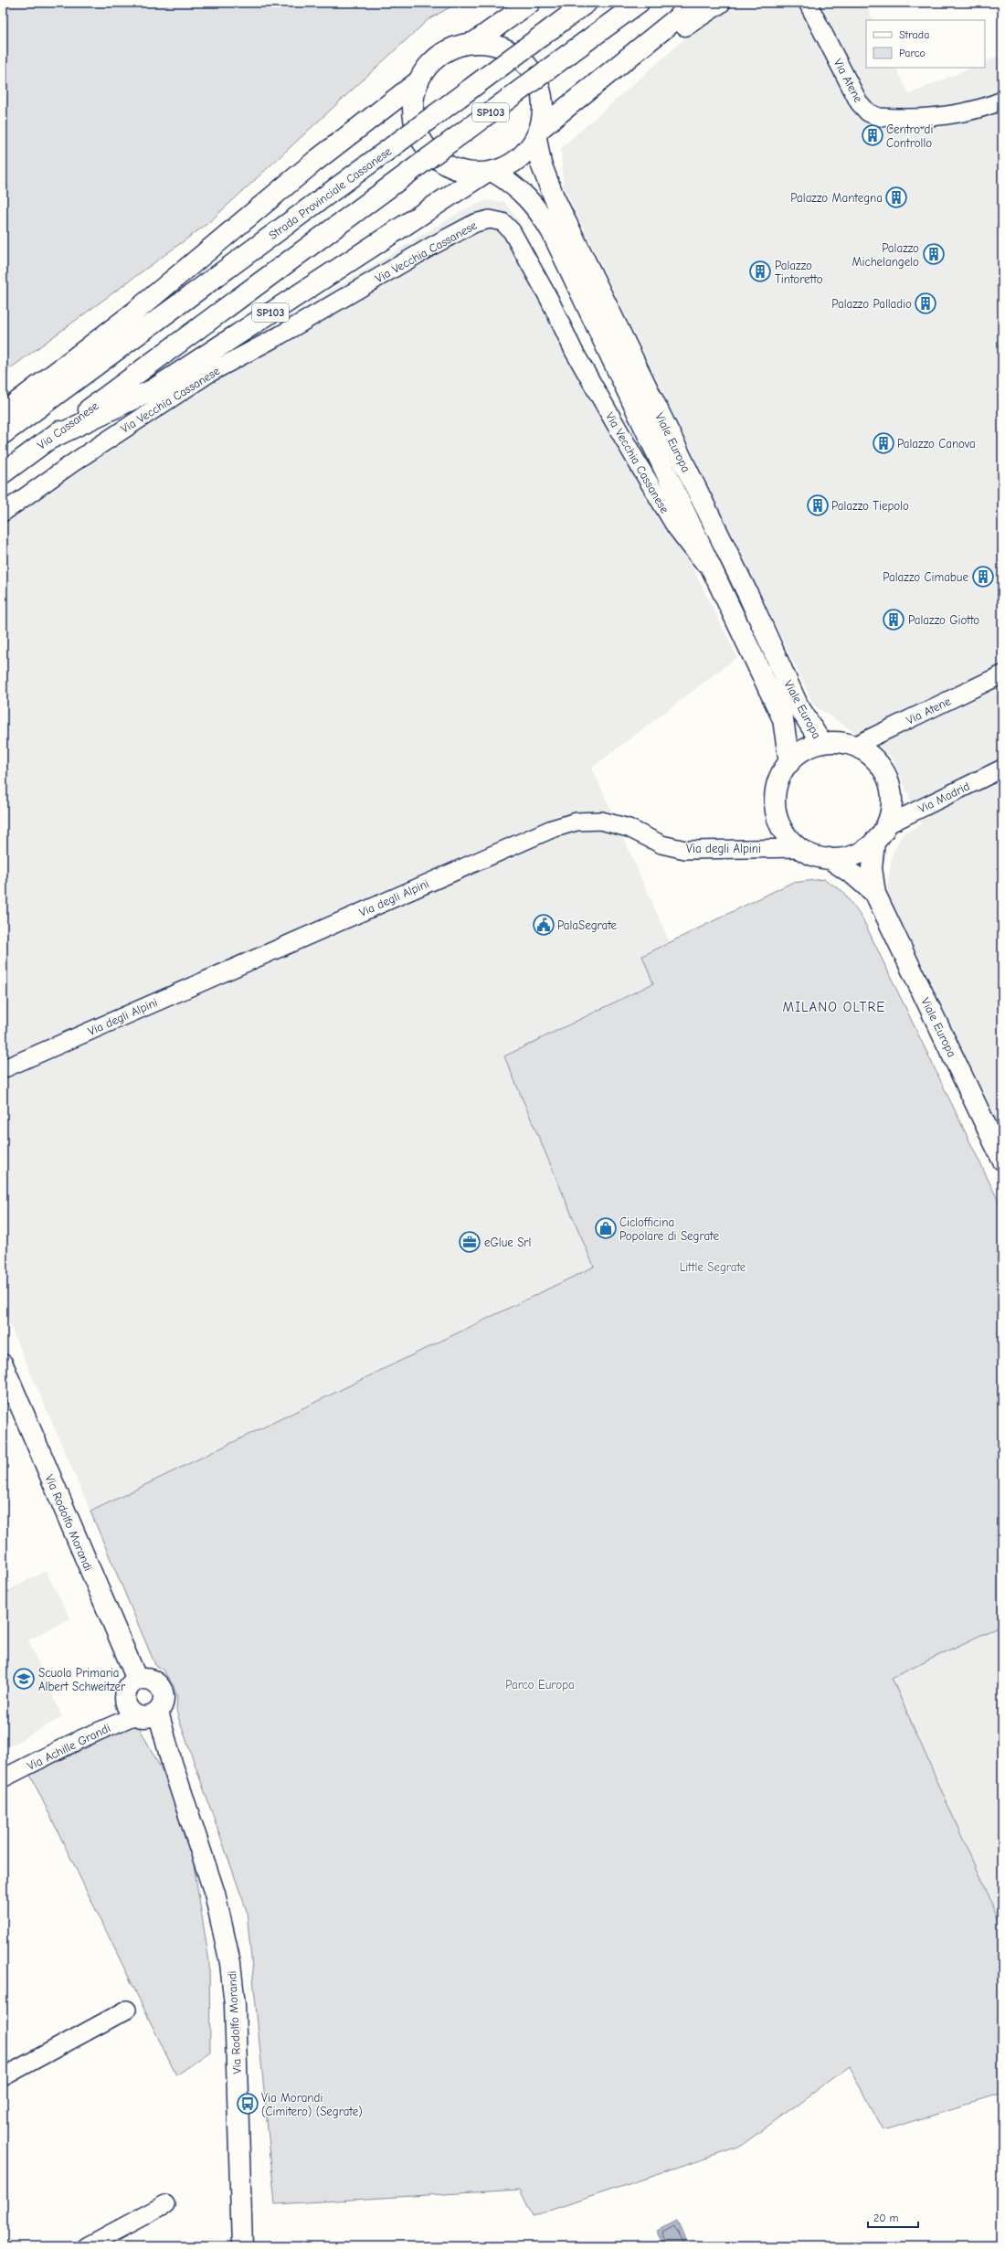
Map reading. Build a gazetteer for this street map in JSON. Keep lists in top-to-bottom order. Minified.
{"streets":{"street":["Via Atene","SP103","Strada Provinciale Cassanese","Via Vecchia Cassanese","Via Cassanese","Viale Europa","Via Madrid","Via degli Alpini","Via Rodolfo Morandi","Via Achille Grandi"]},"crossings":[["Via Atene","Viale Europa"],["Via Atene","Via Madrid"],["Via Atene","Via degli Alpini"],["SP103","Via Cassanese"],["SP103","Viale Europa"],["Via Vecchia Cassanese","Viale Europa"],["Viale Europa","Via Madrid"],["Viale Europa","Via degli Alpini"],["Via Madrid","Via degli Alpini"],["Via Rodolfo Morandi","Via Achille Grandi"]],"districts":["MILANO OLTRE"],"parks":["Little Segrate","Parco Europa"],"places":{"building":["Centro di Controllo","Palazzo Mantegna","Palazzo Michelangelo","Palazzo Tintoretto","Palazzo Palladio","Palazzo Canova","Palazzo Tiepolo","Palazzo Cimabue","Palazzo Giotto"],"public building":["PalaSegrate"],"shop":["Ciclofficina Popolare di Segrate"],"office":["eGlue Srl"],"school or university":["Scuola Primaria Albert Schweitzer"],"bus stop":["Via Morandi (Cimitero) (Segrate)"]},"legend":["Strada","Parco"],"scale_bar":"20 m"}
